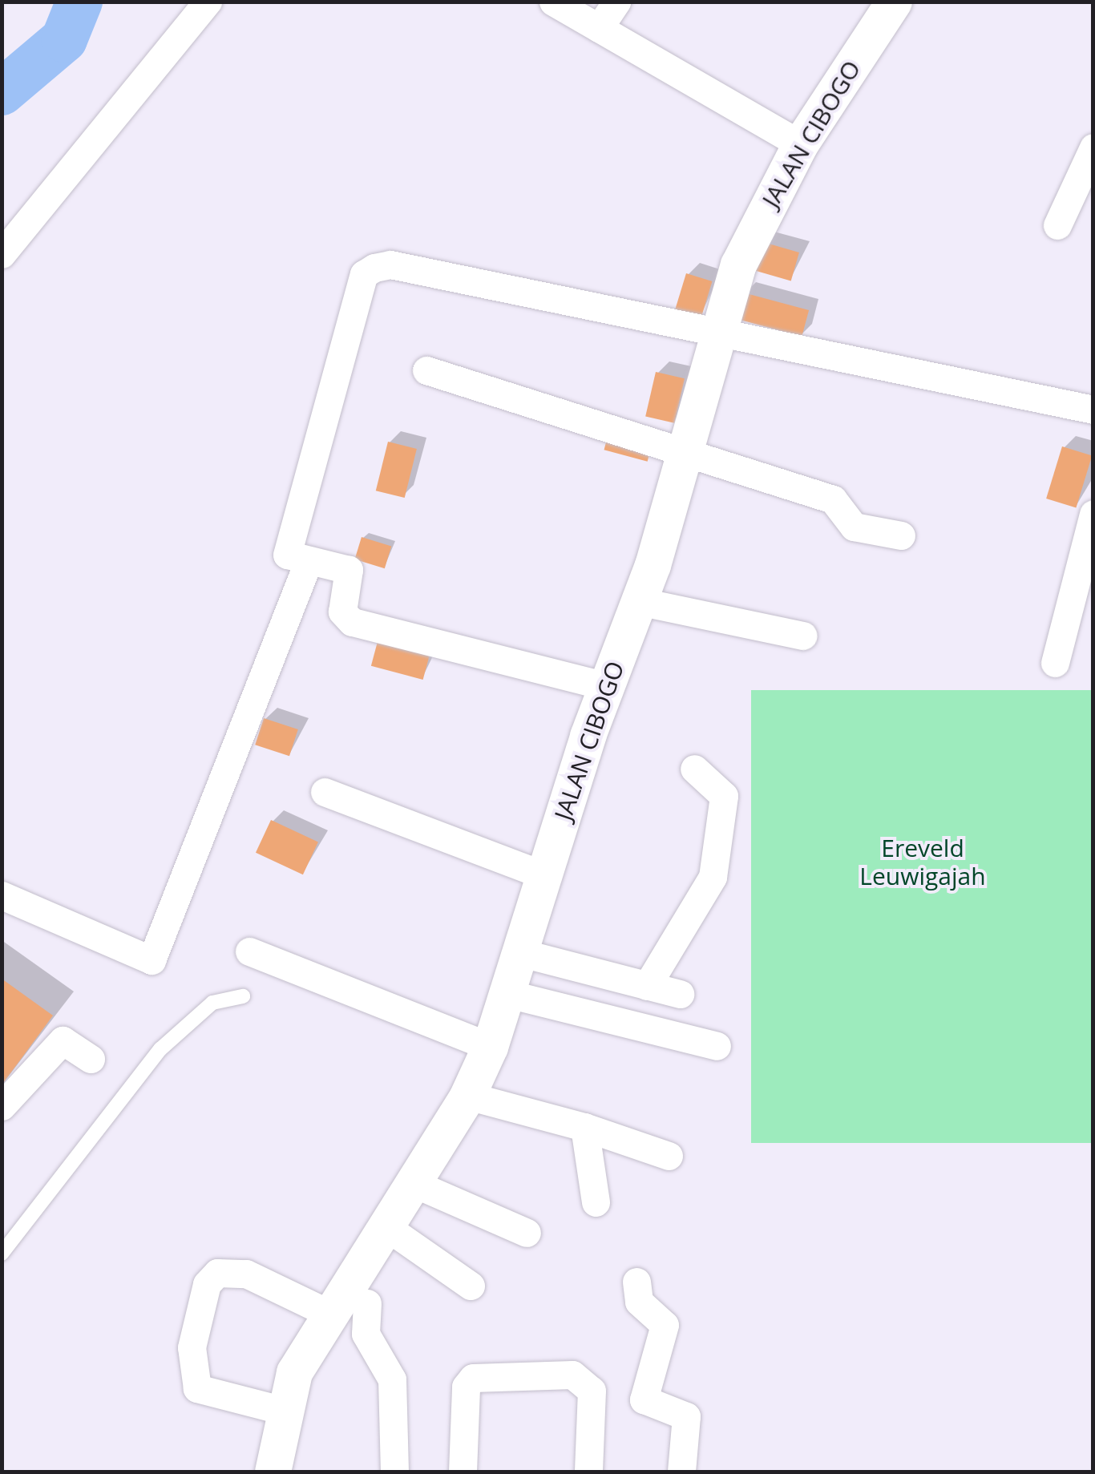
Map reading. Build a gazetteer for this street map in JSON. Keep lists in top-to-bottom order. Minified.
{"streets":{"street":["JALAN CIBOGO"]},"parks":["Ereveld Leuwigajah"]}
